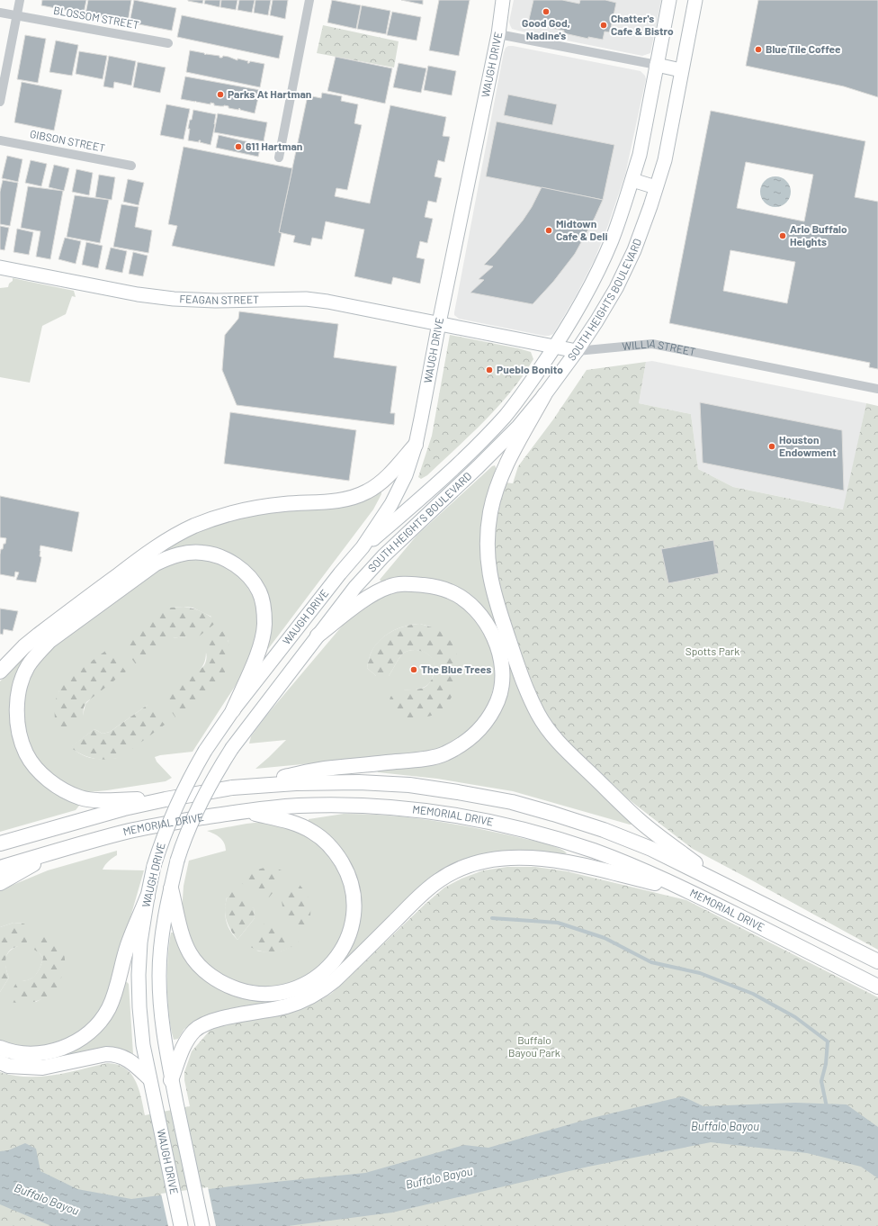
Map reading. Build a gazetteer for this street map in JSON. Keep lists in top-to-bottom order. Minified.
{"streets":{"main road":["WAUGH DRIVE","FEAGAN STREET","SOUTH HEIGHTS BOULEVARD","WILLIA STREET","MEMORIAL DRIVE"],"street":["BLOSSOM STREET","GIBSON STREET"]},"crossings":[["WAUGH DRIVE","FEAGAN STREET"],["WAUGH DRIVE","SOUTH HEIGHTS BOULEVARD"],["WAUGH DRIVE","WILLIA STREET"],["FEAGAN STREET","WILLIA STREET"],["SOUTH HEIGHTS BOULEVARD","WILLIA STREET"]],"water":["Buffalo Bayou"],"parks":["Spotts Park","Buffalo Bayou Park"],"places":["Good God, Nadine's","Chatter's Cafe & Bistro","Blue Tile Coffee","Parks At Hartman","611 Hartman","Midtown Cafe & Deli","Arlo Buffalo Heights","Pueblo Bonito","Houston Endowment","The Blue Trees"]}
